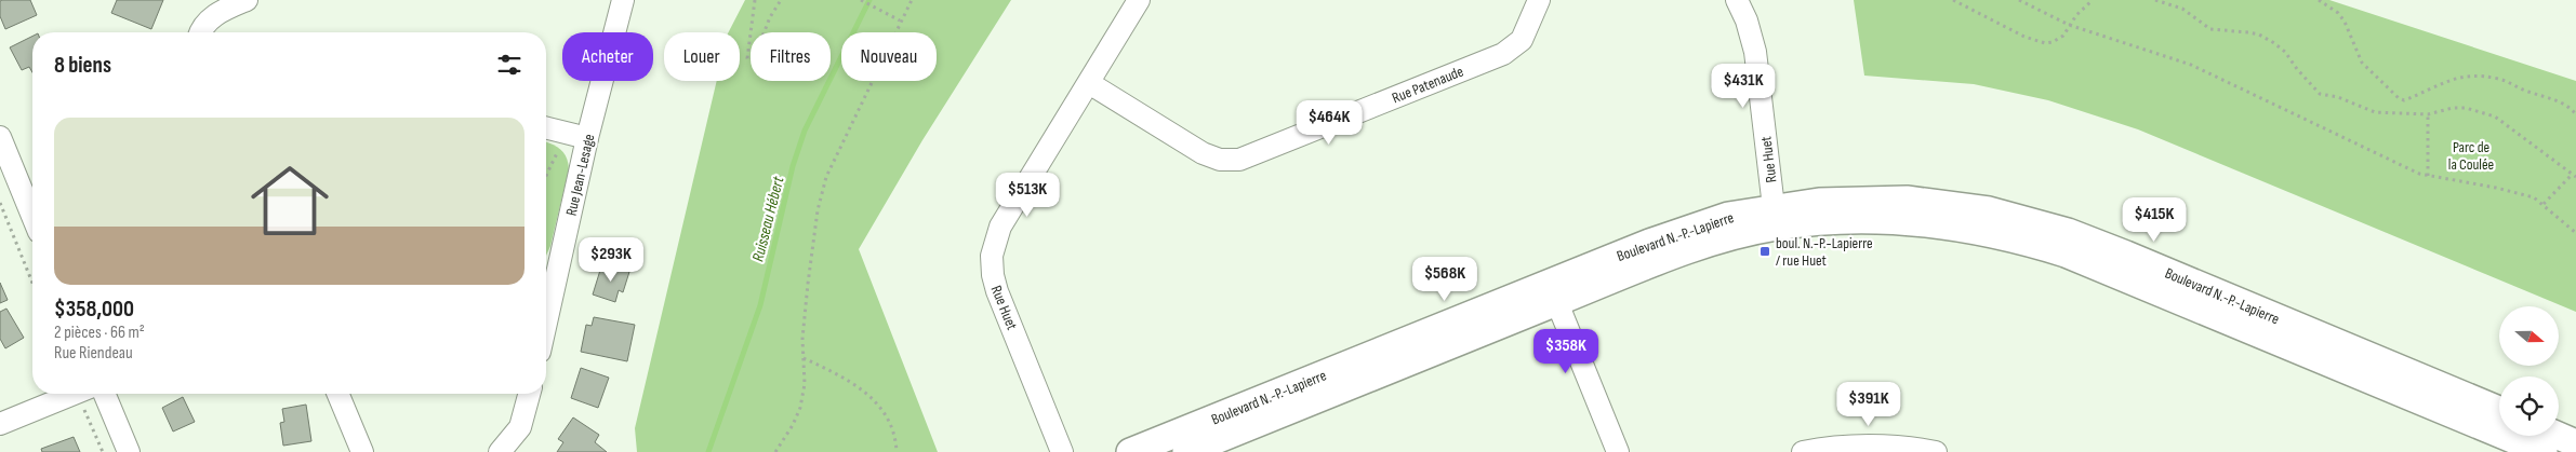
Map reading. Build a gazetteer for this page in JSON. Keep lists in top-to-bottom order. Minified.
{"streets":{"street":["Rue Patenaude","Rue Huet","Rue Jean-Lesage","Boulevard N.-P.-Lapierre"]},"crossings":[["Rue Patenaude","Rue Huet"],["Rue Huet","Boulevard N.-P.-Lapierre"]],"water":["Ruisseau Hébert"],"parks":["Parc de la Coulée"],"places":{"transit":["boul. N.-P.-Lapierre / rue Huet"]},"north":"right","page":{"chip":["Acheter","Louer","Filtres","Nouveau"],"heading":"8 biens","price":["$431K","$464K","$513K","$415K","$293K","$568K","$358K","$391K"],"list":[{"name":"$358,000","note":"2 pièces · 66 m² · Rue Riendeau"}]}}
